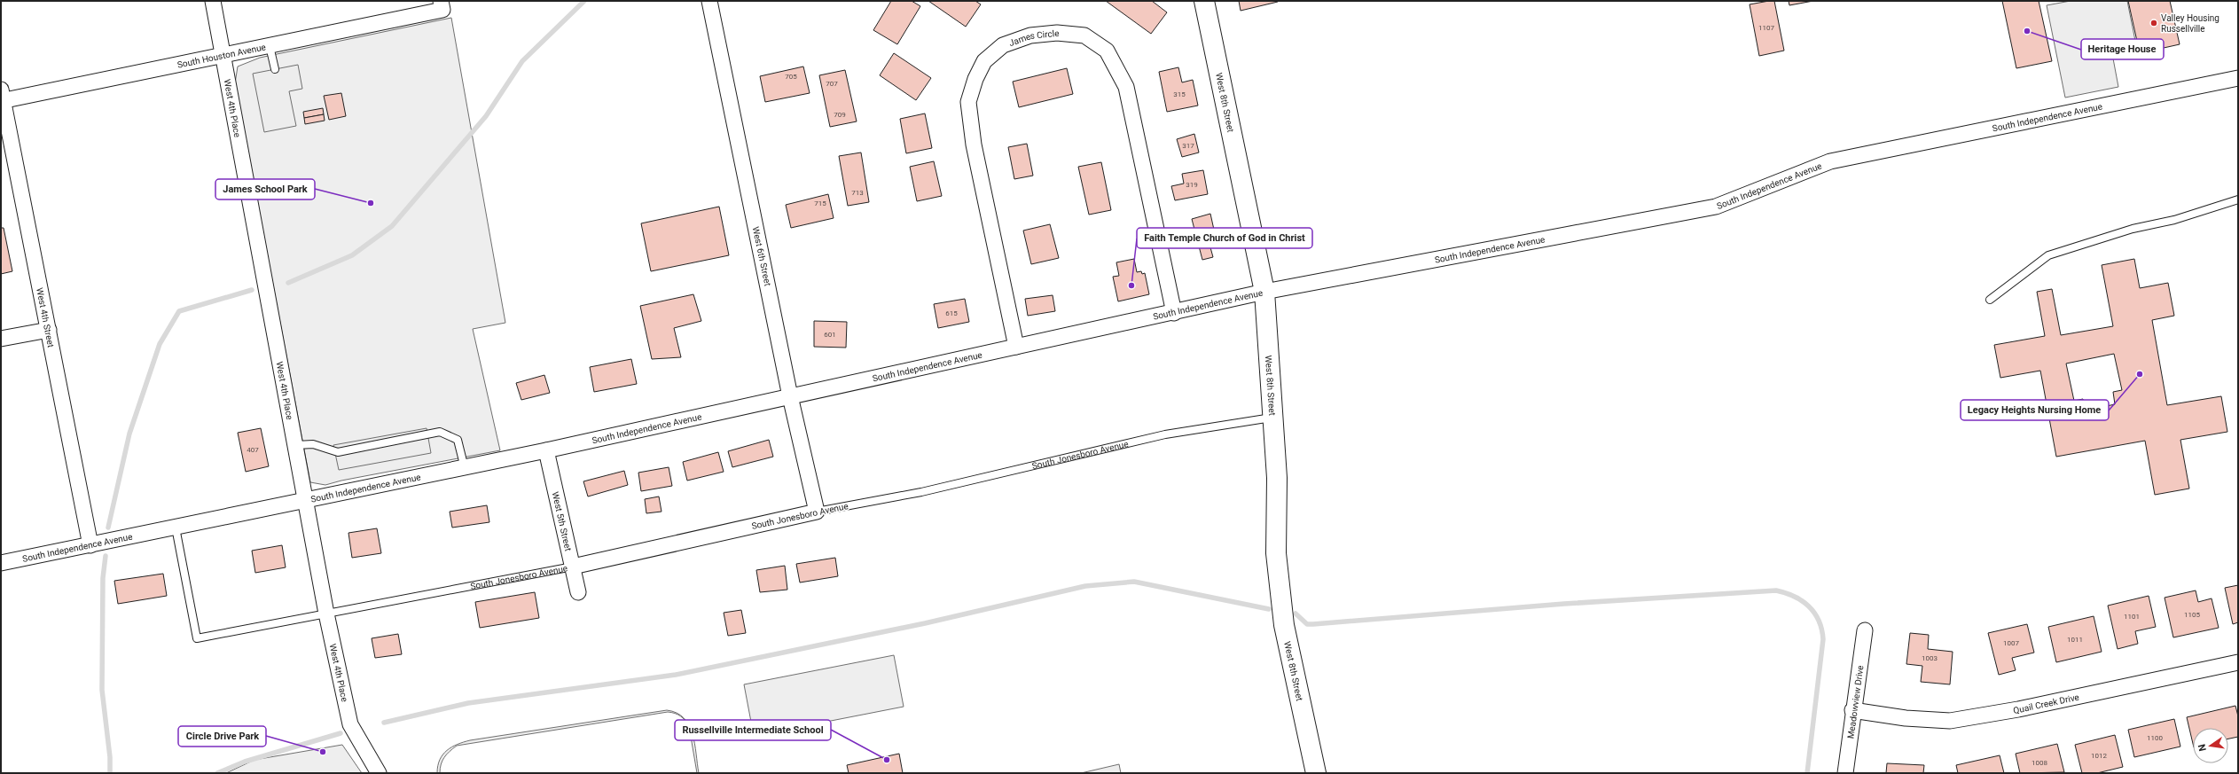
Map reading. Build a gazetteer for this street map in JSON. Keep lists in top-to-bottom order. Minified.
{"streets":{"street":["James Circle","South Houston Avenue","West 8th Street","West 4th Place","South Independence Avenue","West 6th Street","West 4th Street","South Jonesboro Avenue","West 5th Street","Meadowview Drive","Quail Creek Drive"]},"crossings":[["James Circle","South Independence Avenue"],["South Houston Avenue","West 4th Place"],["South Houston Avenue","West 4th Street"],["West 8th Street","South Independence Avenue"],["West 8th Street","South Jonesboro Avenue"],["West 4th Place","South Independence Avenue"],["West 4th Place","South Jonesboro Avenue"],["South Independence Avenue","West 6th Street"],["South Independence Avenue","West 4th Street"],["South Independence Avenue","West 5th Street"],["West 6th Street","South Jonesboro Avenue"],["South Jonesboro Avenue","West 5th Street"],["Meadowview Drive","Quail Creek Drive"]],"places":["Valley Housing Russellville","Heritage House","James School Park","Faith Temple Church of God in Christ","Legacy Heights Nursing Home","Circle Drive Park","Russellville Intermediate School"],"house_numbers":["1107","705","707","315","709","317","319","713","715","615","601","407","1105","1101","1011","1007","1003","1100","1012","1008"],"north":"left"}
